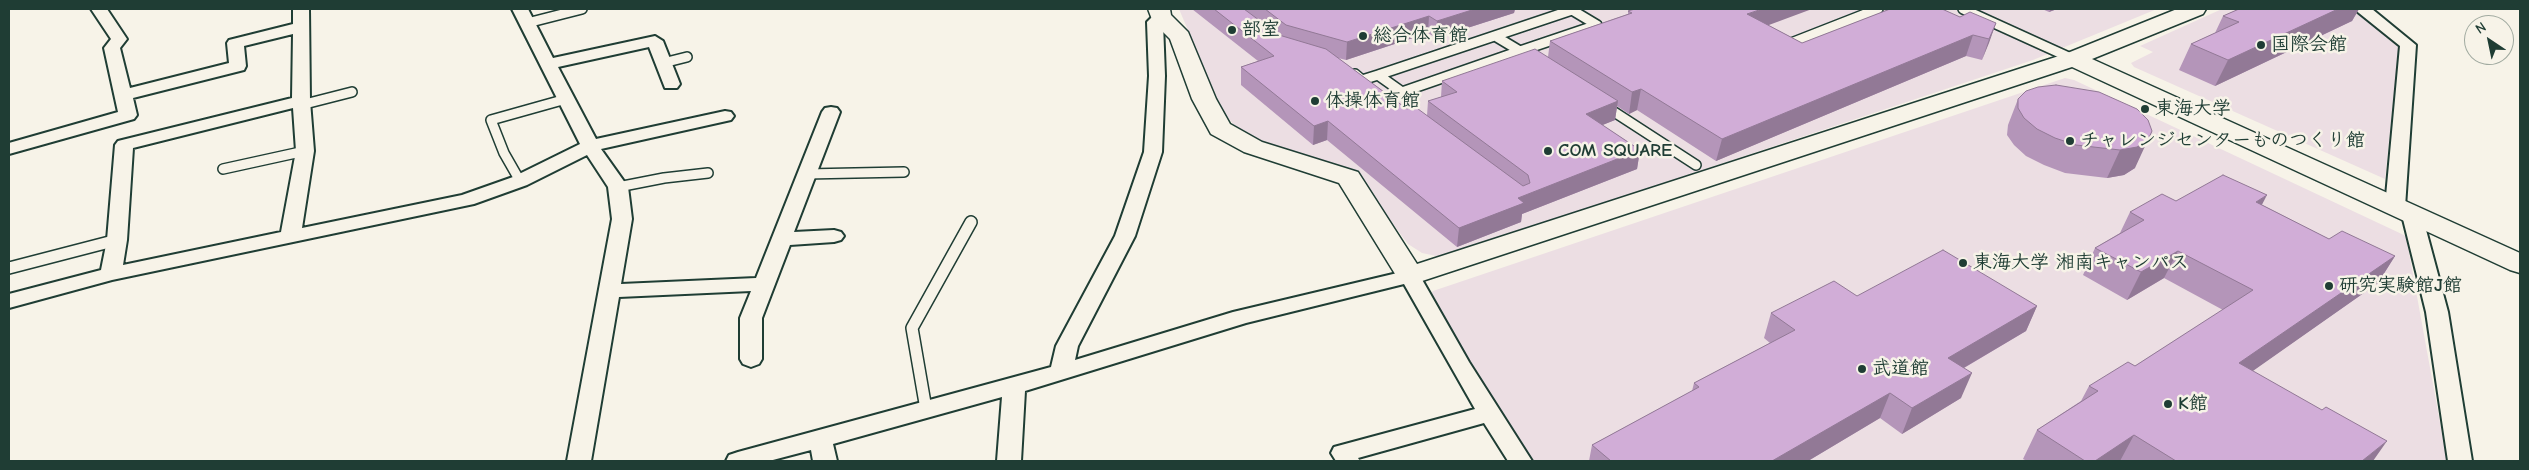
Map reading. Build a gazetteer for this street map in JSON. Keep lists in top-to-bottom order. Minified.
{"places":["部室","総合体育館","国際会館","体操体育館","東海大学","チャレンジセンターものつくり館","COM SQUARE","東海大学 湘南キャンパス","研究実験館J館","武道館","K館"],"north":"top left"}
